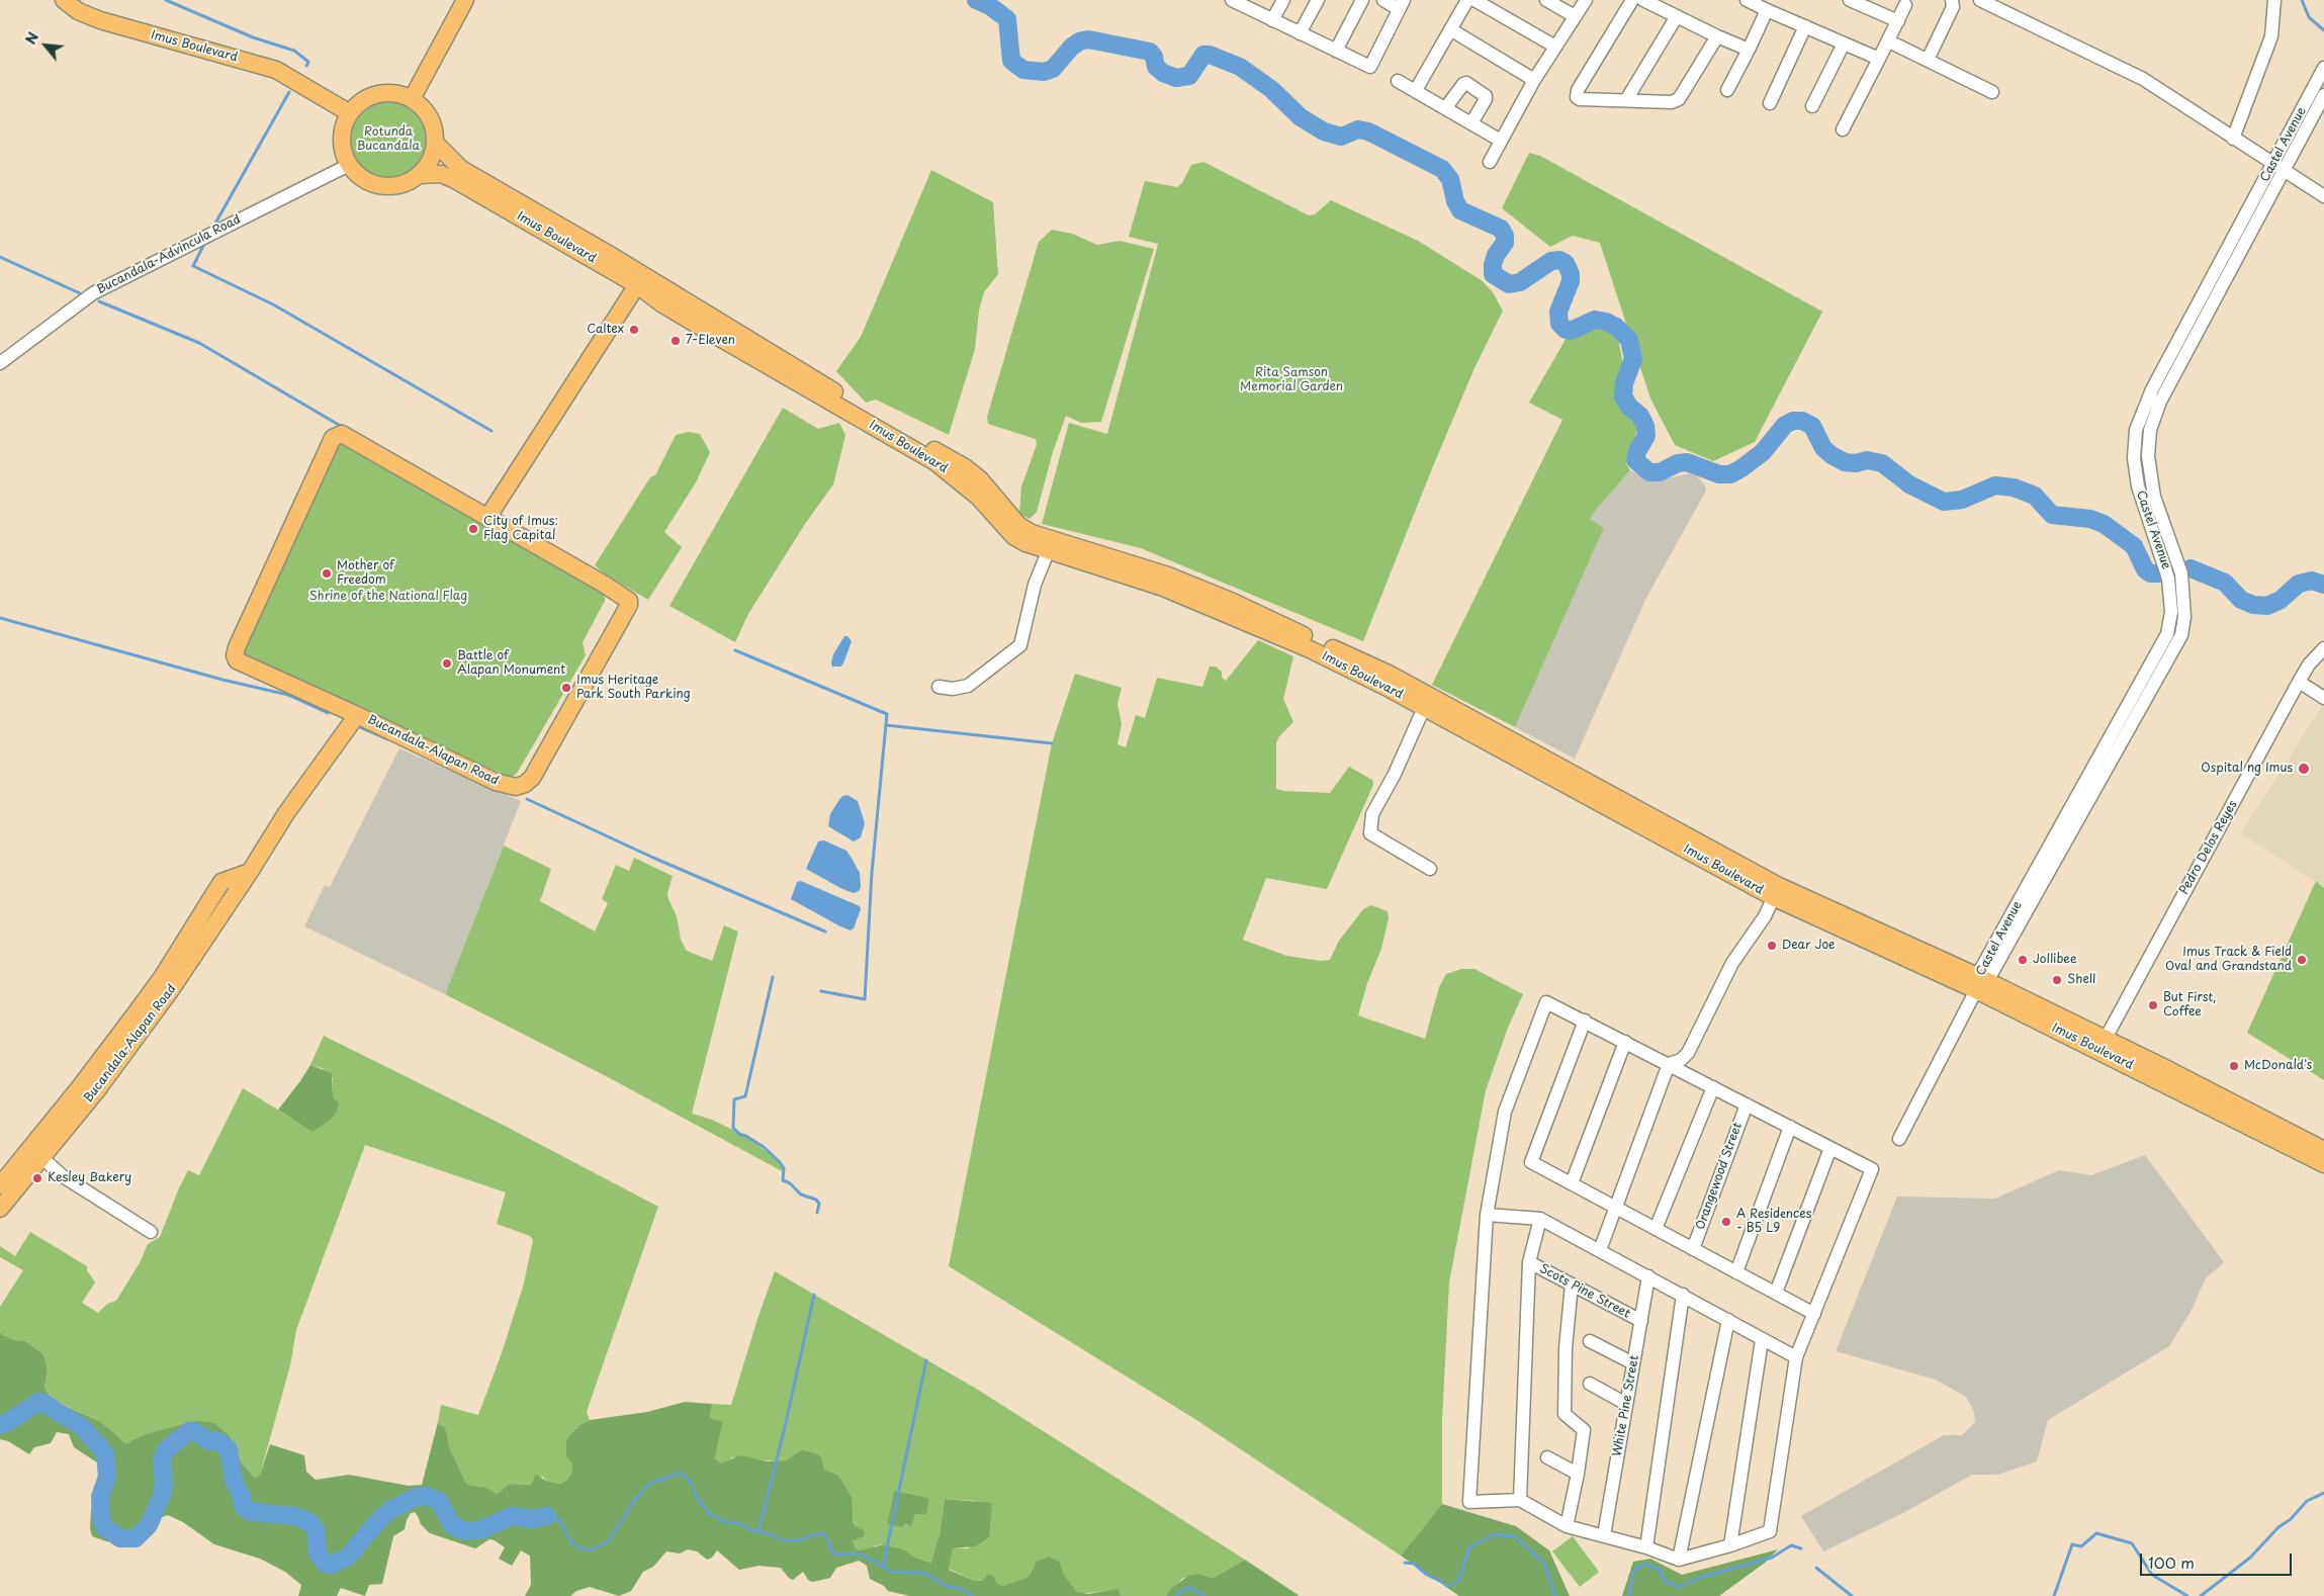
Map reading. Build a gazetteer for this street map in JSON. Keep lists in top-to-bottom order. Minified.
{"streets":{"main road":["Imus Boulevard","Bucandala-Alapan Road"],"street":["Castel Avenue","Bucandala-Advincula Road","Pedro Delos Reyes","Orangewood Street","Scots Pine Street","White Pine Street"]},"crossings":[["Imus Boulevard","Castel Avenue"],["Imus Boulevard","Bucandala-Advincula Road"],["Imus Boulevard","Pedro Delos Reyes"],["Scots Pine Street","White Pine Street"]],"parks":["Rotunda Bucandala","Rita Samson Memorial Garden","Shrine of the National Flag"],"places":["Caltex","7-Eleven","City of Imus: Flag Capital","Mother of Freedom","Battle of Alapan Monument","Imus Heritage Park South Parking","Ospital ng Imus","Dear Joe","Jollibee","Imus Track & Field Oval and Grandstand","Shell","But First, Coffee","McDonald's","Kesley Bakery","A Residences - B5 L9"],"scale_bar":"100 m","north":"top left"}
